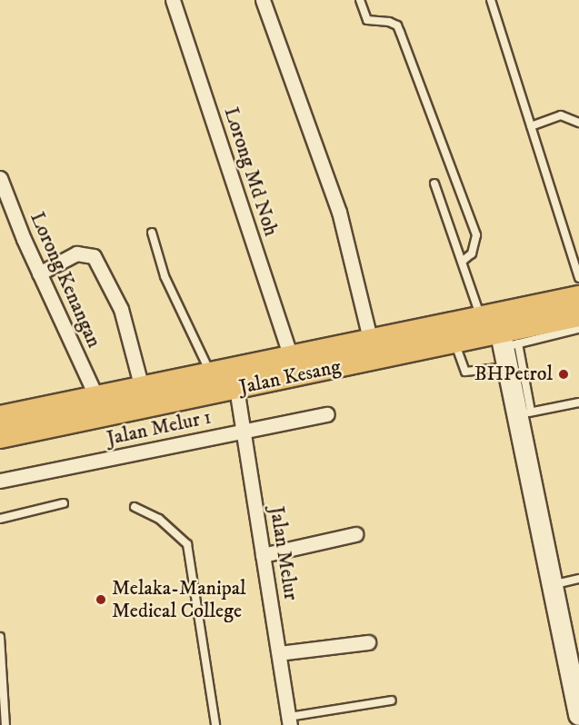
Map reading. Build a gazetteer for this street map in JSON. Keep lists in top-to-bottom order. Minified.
{"streets":{"main road":["Jalan Kesang"],"street":["Lorong Md Noh","Lorong Kenangan","Jalan Melur 1","Jalan Melur"]},"crossings":[["Lorong Md Noh","Jalan Kesang"],["Lorong Kenangan","Jalan Kesang"],["Jalan Kesang","Jalan Melur"],["Jalan Melur 1","Jalan Melur"]],"places":["BHPetrol","Melaka-Manipal Medical College"]}
